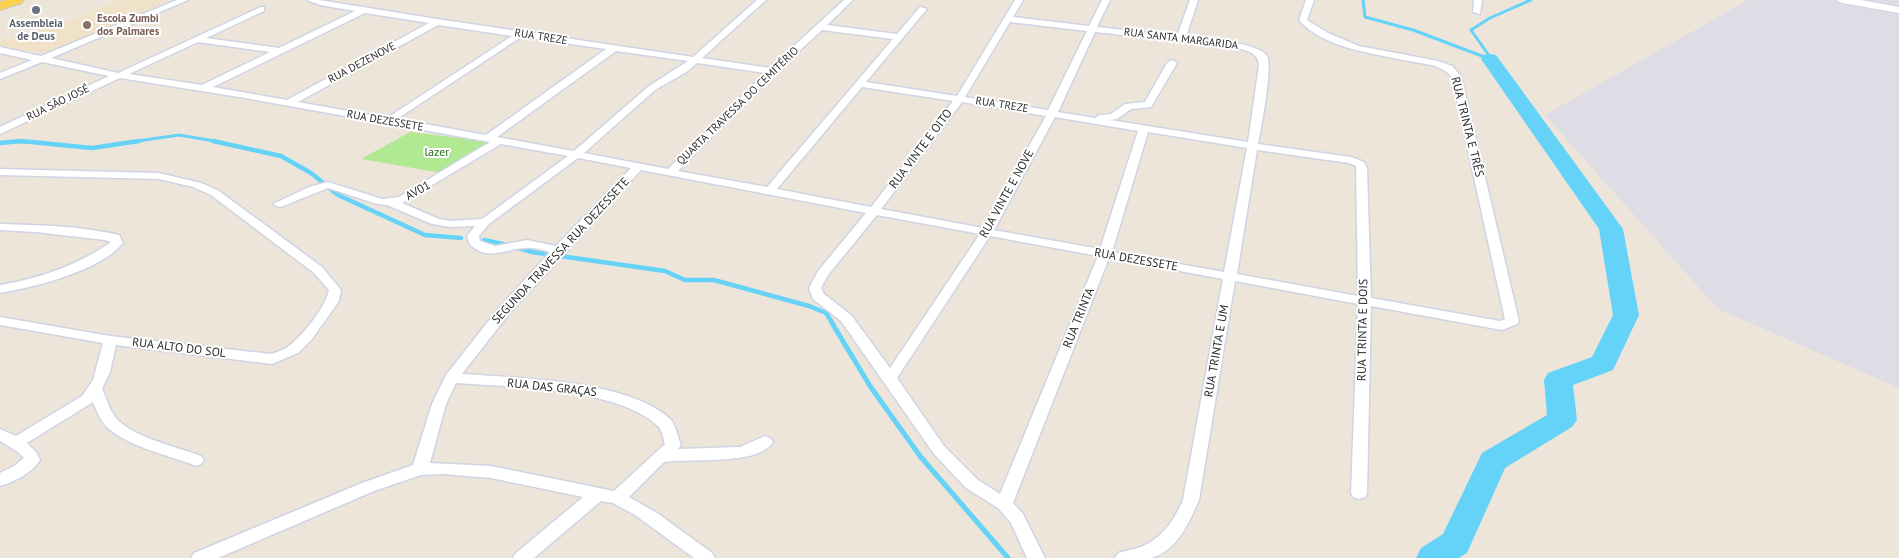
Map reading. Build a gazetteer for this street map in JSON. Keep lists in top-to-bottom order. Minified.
{"streets":{"street":["RUA TREZE","RUA SANTA MARGARIDA","RUA DEZENOVE","RUA SÃO JOSÉ","QUARTA TRAVESSA DO CEMITÉRIO","RUA DEZESSETE","RUA TRINTA E TRÊS","RUA VINTE E OITO","AV01","RUA VINTE E NOVE","SEGUNDA TRAVESSA RUA DEZESSETE","RUA TRINTA","RUA TRINTA E DOIS","RUA ALTO DO SOL","RUA TRINTA E UM","RUA DAS GRAÇAS"]},"crossings":[["RUA TREZE","RUA SANTA MARGARIDA"],["RUA TREZE","RUA DEZENOVE"],["RUA TREZE","QUARTA TRAVESSA DO CEMITÉRIO"],["RUA TREZE","RUA VINTE E OITO"],["RUA TREZE","AV01"],["RUA TREZE","RUA VINTE E NOVE"],["RUA TREZE","RUA TRINTA"],["RUA TREZE","RUA TRINTA E DOIS"],["RUA TREZE","RUA TRINTA E UM"],["RUA SANTA MARGARIDA","RUA VINTE E OITO"],["RUA SANTA MARGARIDA","RUA VINTE E NOVE"],["RUA SANTA MARGARIDA","RUA TRINTA E UM"],["RUA DEZENOVE","RUA DEZESSETE"],["RUA SÃO JOSÉ","RUA DEZESSETE"],["QUARTA TRAVESSA DO CEMITÉRIO","RUA DEZESSETE"],["RUA DEZESSETE","RUA TRINTA E TRÊS"],["RUA DEZESSETE","RUA VINTE E OITO"],["RUA DEZESSETE","AV01"],["RUA DEZESSETE","RUA VINTE E NOVE"],["RUA DEZESSETE","SEGUNDA TRAVESSA RUA DEZESSETE"],["RUA DEZESSETE","RUA TRINTA"],["RUA DEZESSETE","RUA TRINTA E DOIS"],["RUA DEZESSETE","RUA TRINTA E UM"],["RUA VINTE E OITO","RUA VINTE E NOVE"],["SEGUNDA TRAVESSA RUA DEZESSETE","RUA DAS GRAÇAS"]],"parks":["lazer"],"places":["Assembleia de Deus","Escola Zumbi dos Palmares"]}
